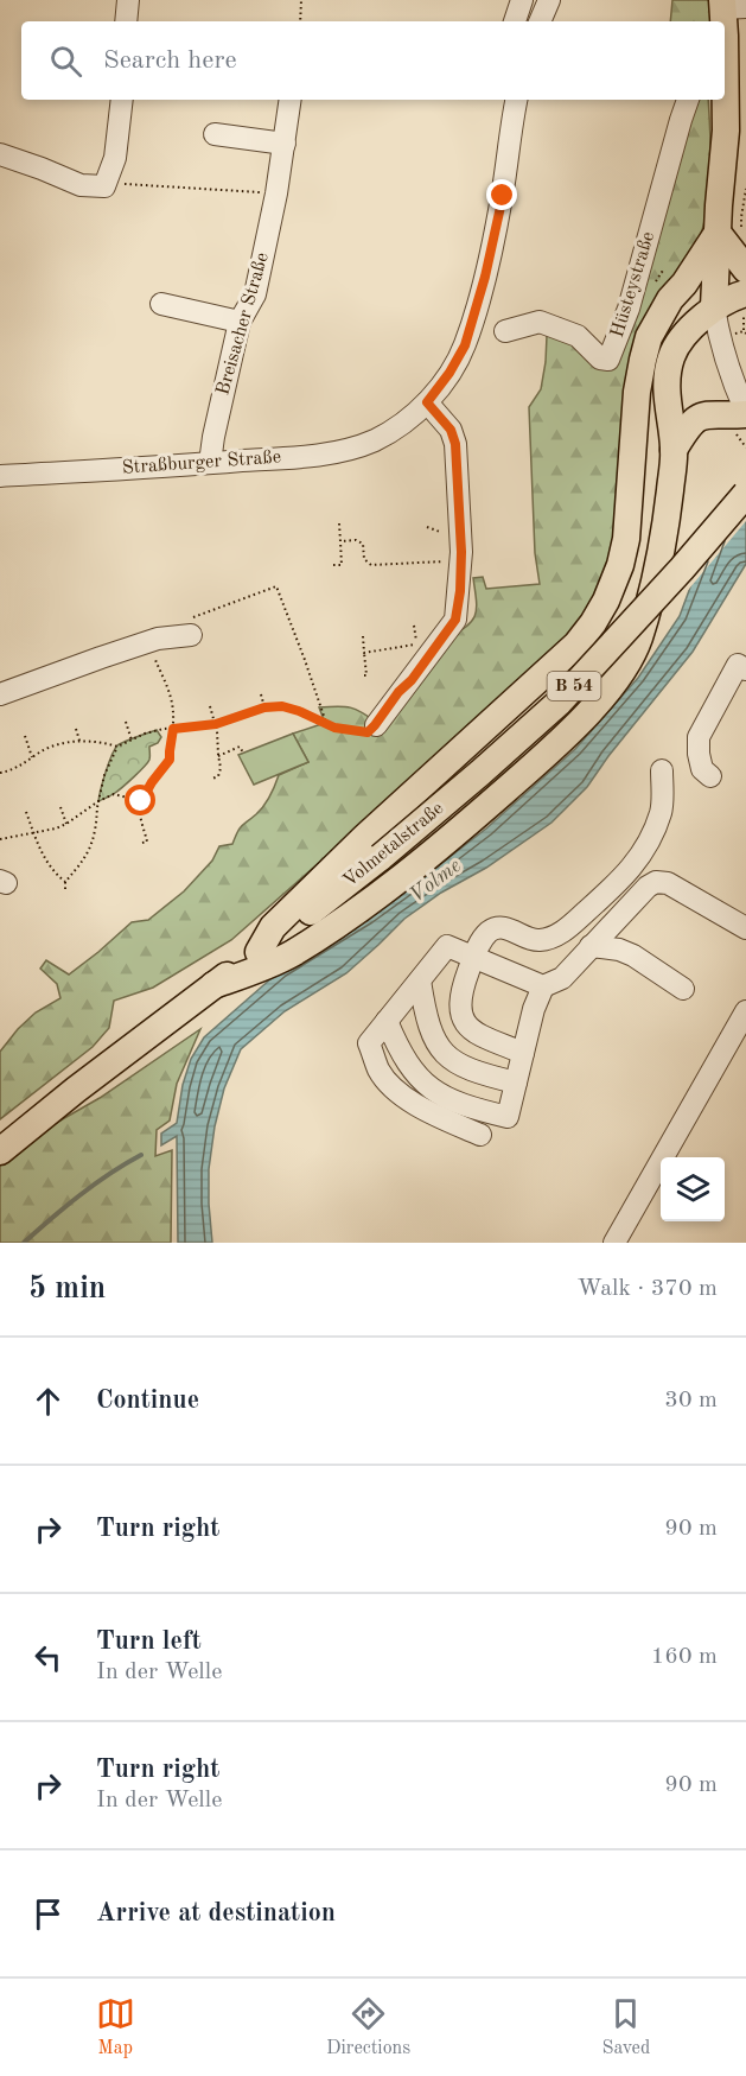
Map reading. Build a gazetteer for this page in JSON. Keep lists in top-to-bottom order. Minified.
{"streets":{"main road":["B 54","Volmetalstraße"],"street":["Hüsteystraße","Breisacher Straße","Straßburger Straße"]},"crossings":[["Breisacher Straße","Straßburger Straße"]],"water":["Volme"],"page":{"search":"Search here","heading":["5 min","Walk · 370 m"],"list":[["Continue","30 m"],["Turn right","90 m"],["Turn left","In der Welle","160 m"],["Turn right","In der Welle","90 m"],"Arrive at destination"],"nav":["Map","Directions","Saved"]}}
